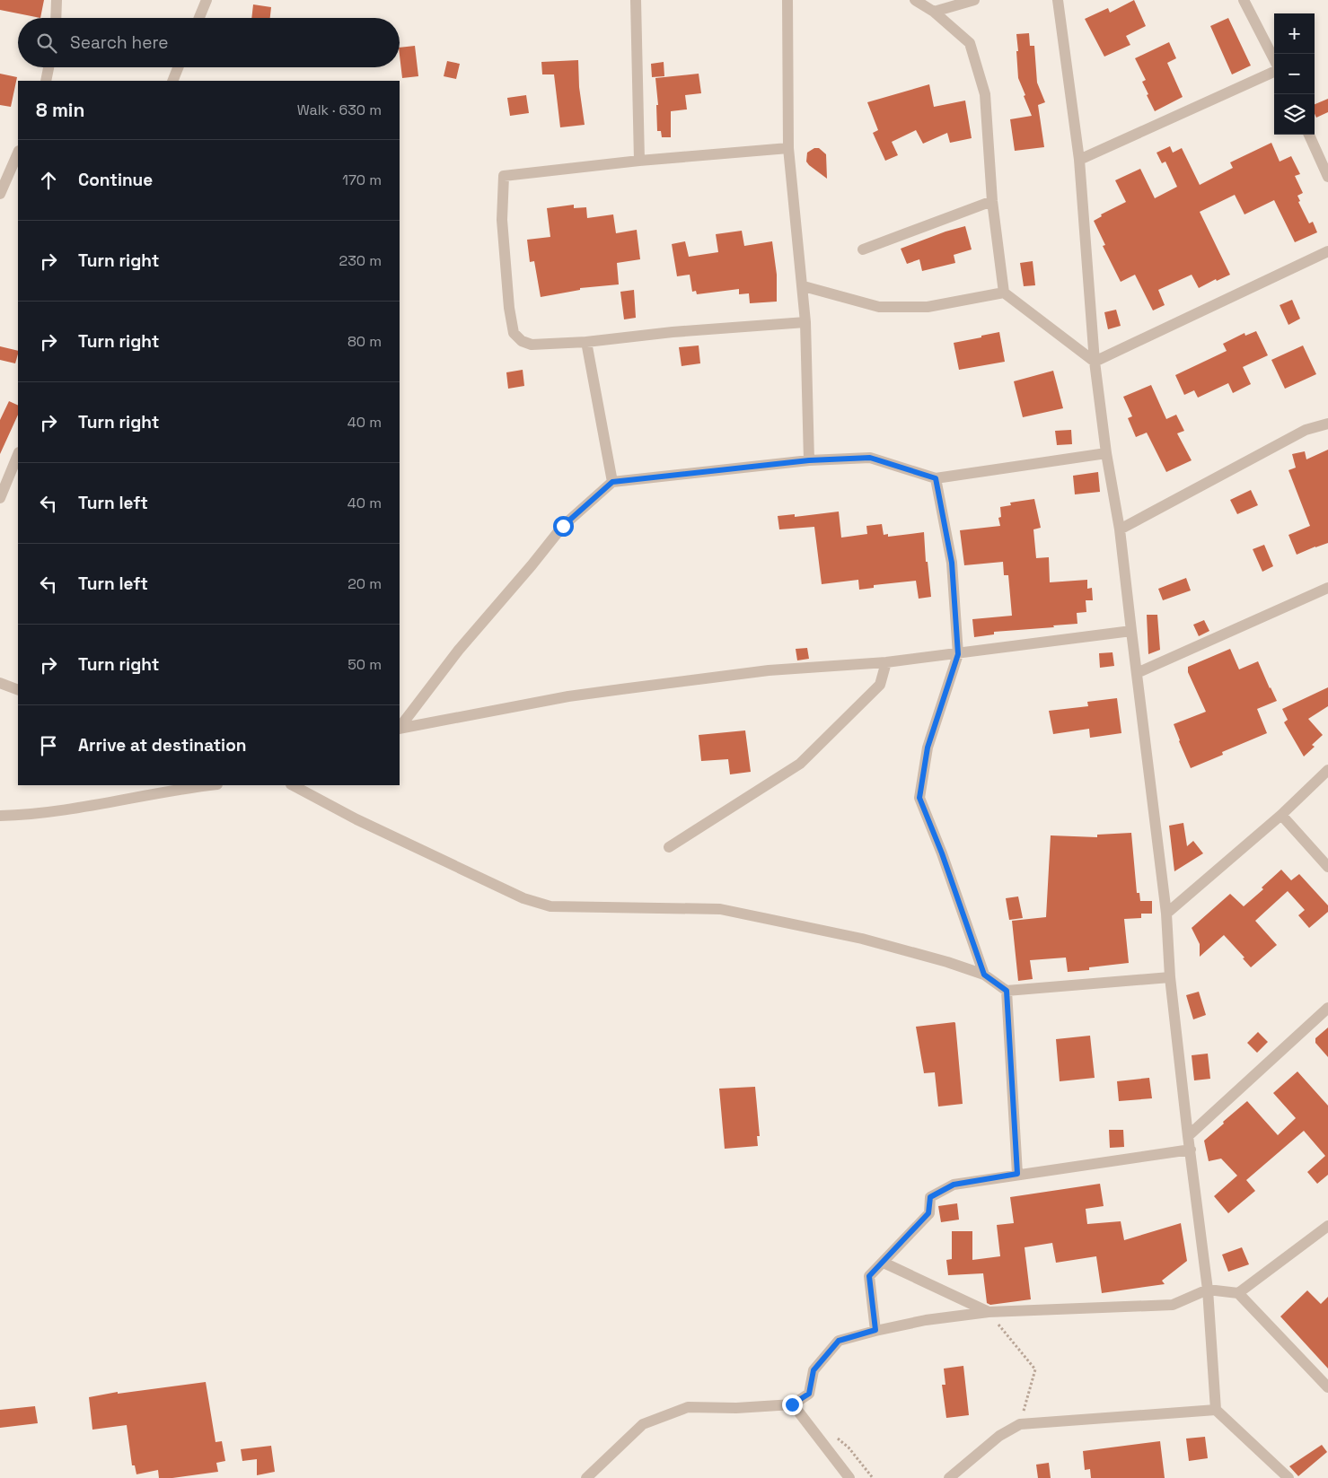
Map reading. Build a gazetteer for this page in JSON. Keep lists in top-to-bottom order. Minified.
{"page":{"map_buttons":["+","−"],"search":"Search here","heading":["8 min","Walk · 630 m"],"list":[["Continue","170 m"],["Turn right","230 m"],["Turn right","80 m"],["Turn right","40 m"],["Turn left","40 m"],["Turn left","20 m"],["Turn right","50 m"],"Arrive at destination"]}}
